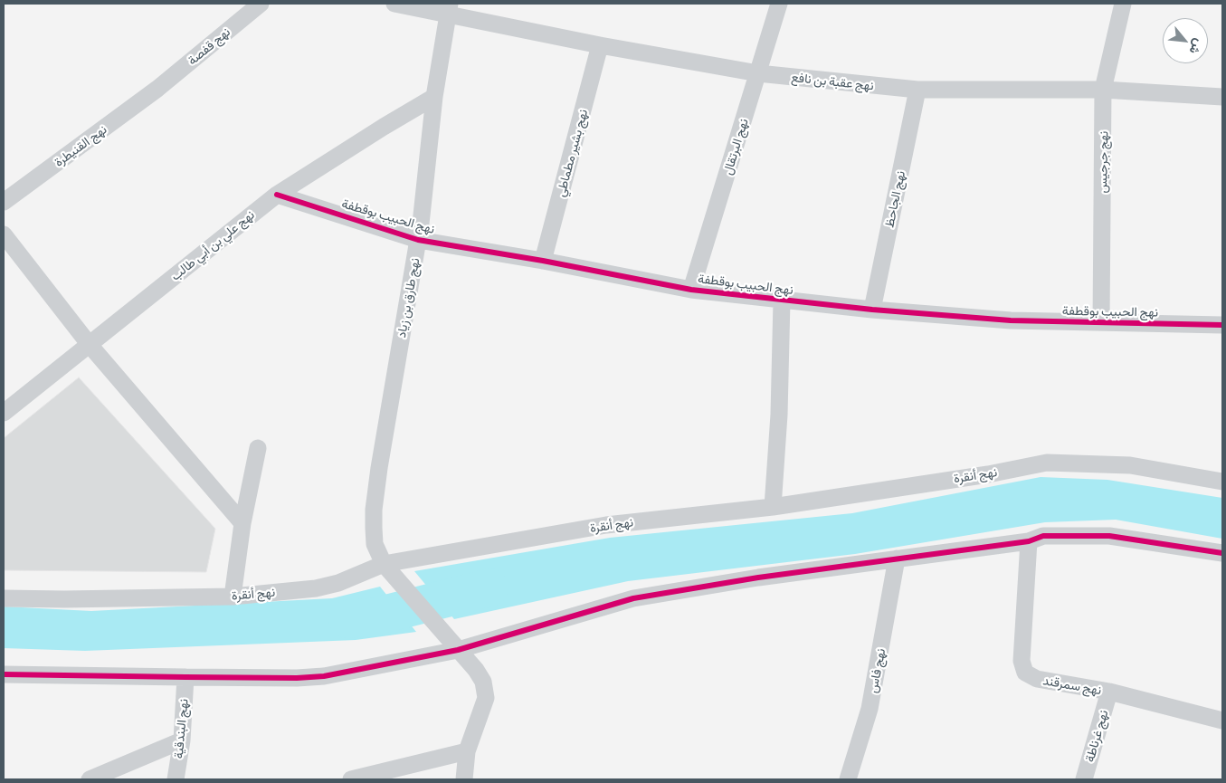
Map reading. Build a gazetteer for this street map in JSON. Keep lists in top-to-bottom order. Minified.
{"streets":{"street":["نهج قفصة","نهج عقبة بن نافع","نهج القنيطرة","نهج البرتقال","نهج بشير مطماطي","نهج جرجيس","نهج الجاحظ","نهج الحبيب بوقطفة","نهج علي بن أبي طالب","نهج طارق بن زياد","نهج أنقرة","نهج فاس","نهج سمرقند","نهج البندقية","نهج غرناطة"]},"crossings":[["نهج قفصة","نهج القنيطرة"],["نهج عقبة بن نافع","نهج البرتقال"],["نهج عقبة بن نافع","نهج بشير مطماطي"],["نهج عقبة بن نافع","نهج جرجيس"],["نهج عقبة بن نافع","نهج الجاحظ"],["نهج عقبة بن نافع","نهج طارق بن زياد"],["نهج البرتقال","نهج الحبيب بوقطفة"],["نهج بشير مطماطي","نهج الحبيب بوقطفة"],["نهج جرجيس","نهج الحبيب بوقطفة"],["نهج الجاحظ","نهج الحبيب بوقطفة"],["نهج الحبيب بوقطفة","نهج علي بن أبي طالب"],["نهج الحبيب بوقطفة","نهج طارق بن زياد"],["نهج الحبيب بوقطفة","نهج أنقرة"],["نهج علي بن أبي طالب","نهج طارق بن زياد"],["نهج طارق بن زياد","نهج أنقرة"],["نهج سمرقند","نهج غرناطة"]],"north":"bottom right"}
